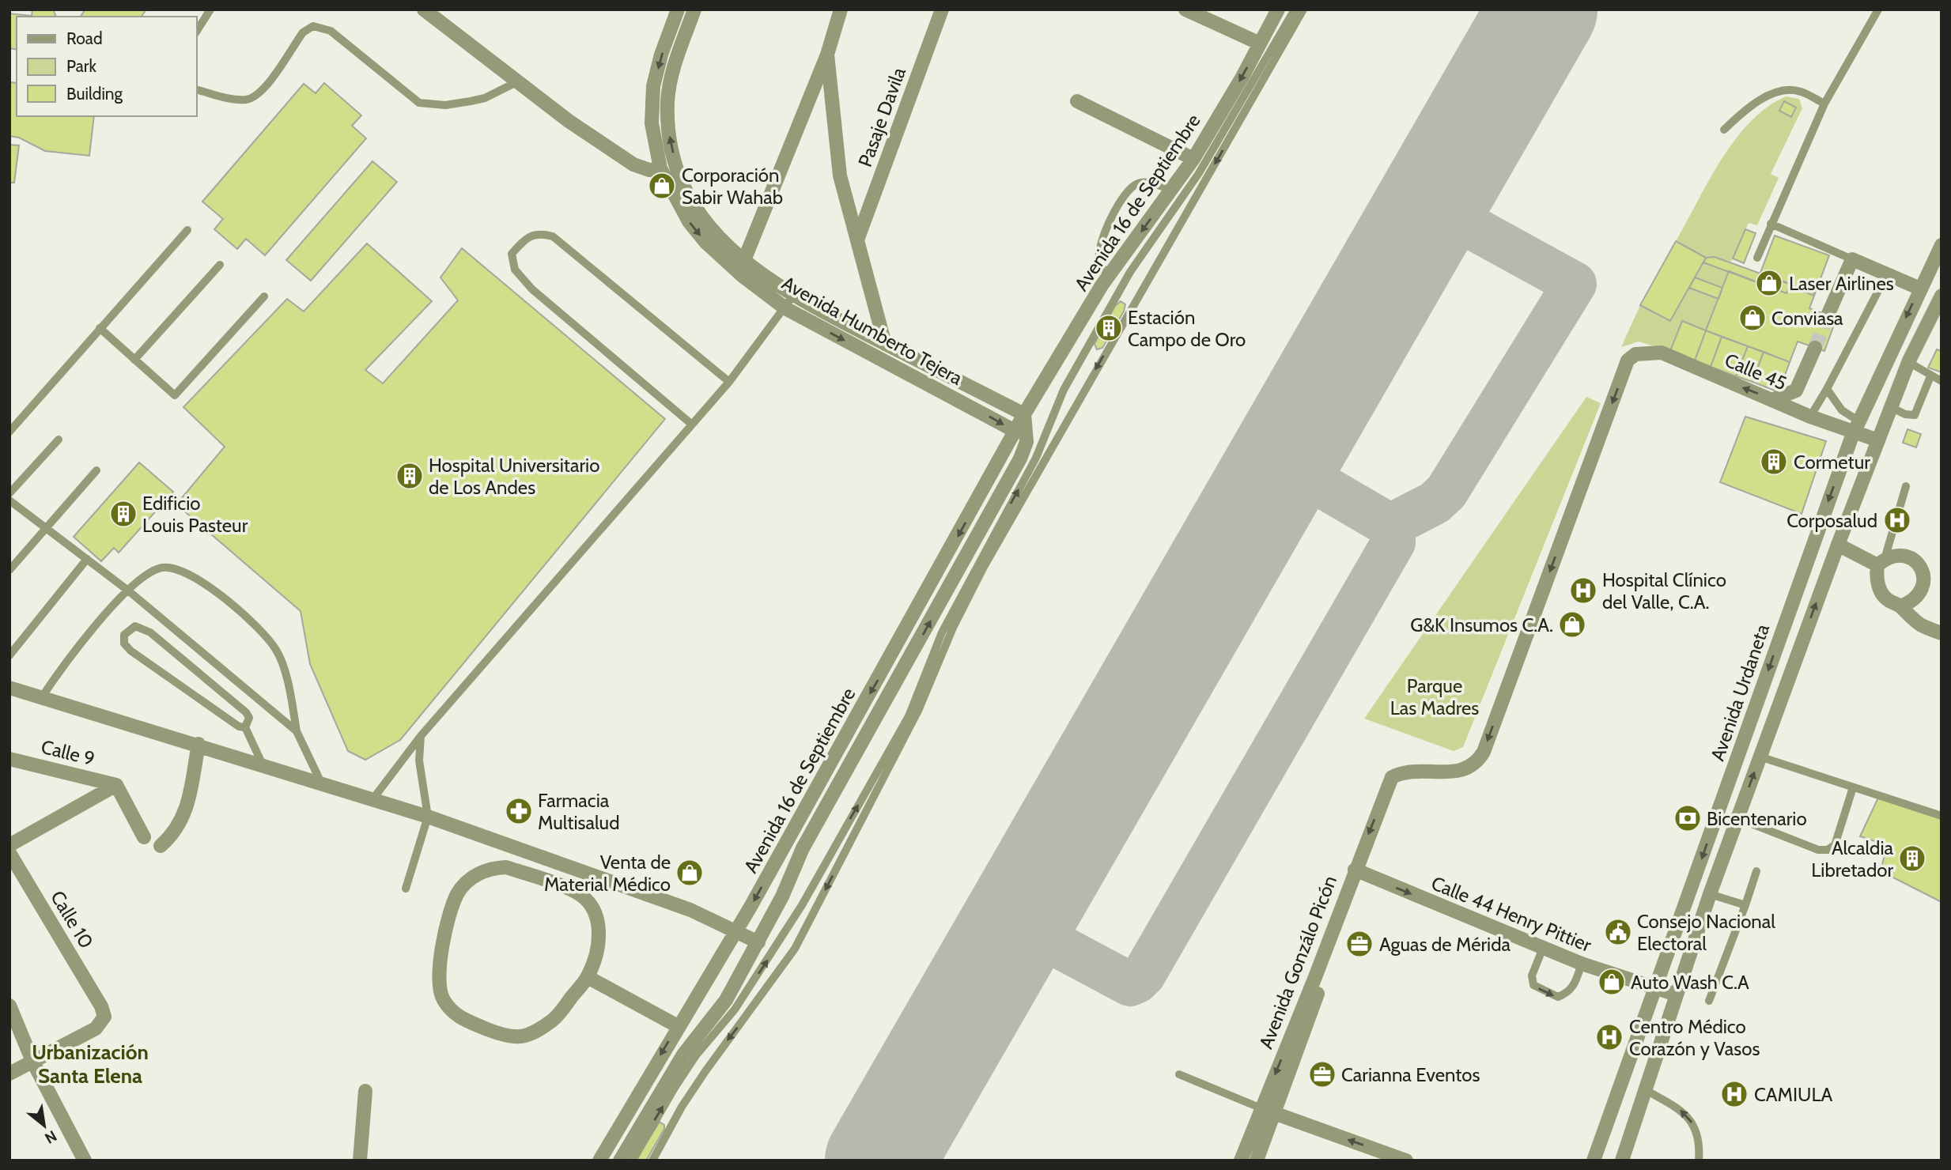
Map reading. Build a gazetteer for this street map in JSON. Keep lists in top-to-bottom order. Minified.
{"streets":{"street":["Pasaje Davila","Avenida 16 de Septiembre","Avenida Humberto Tejera","Calle 45","Avenida Urdaneta","Calle 9","Calle 44 Henry Pittier","Calle 10","Avenida Gonzálo Picón"]},"crossings":[["Avenida 16 de Septiembre","Avenida Humberto Tejera"],["Calle 45","Avenida Urdaneta"],["Calle 45","Avenida Gonzálo Picón"],["Avenida Urdaneta","Calle 44 Henry Pittier"],["Calle 44 Henry Pittier","Avenida Gonzálo Picón"]],"one_way":["Calle 44 Henry Pittier"],"districts":["Urbanización Santa Elena"],"parks":["Parque Las Madres"],"places":{"shop":["Corporación Sabir Wahab","Laser Airlines","Conviasa","G&K Insumos C.A.","Venta de Material Médico","Auto Wash C.A"],"building":["Estación Campo de Oro","Cormetur","Hospital Universitario de Los Andes","Edificio Louis Pasteur","Alcaldia Libretador"],"hospital":["Corposalud","Hospital Clínico del Valle, C.A.","Centro Médico Corazón y Vasos","CAMIULA"],"pharmacy":["Farmacia Multisalud"],"bank":["Bicentenario"],"public building":["Consejo Nacional Electoral"],"office":["Aguas de Mérida","Carianna Eventos"]},"legend":["Road","Park","Building"],"north":"bottom right"}
